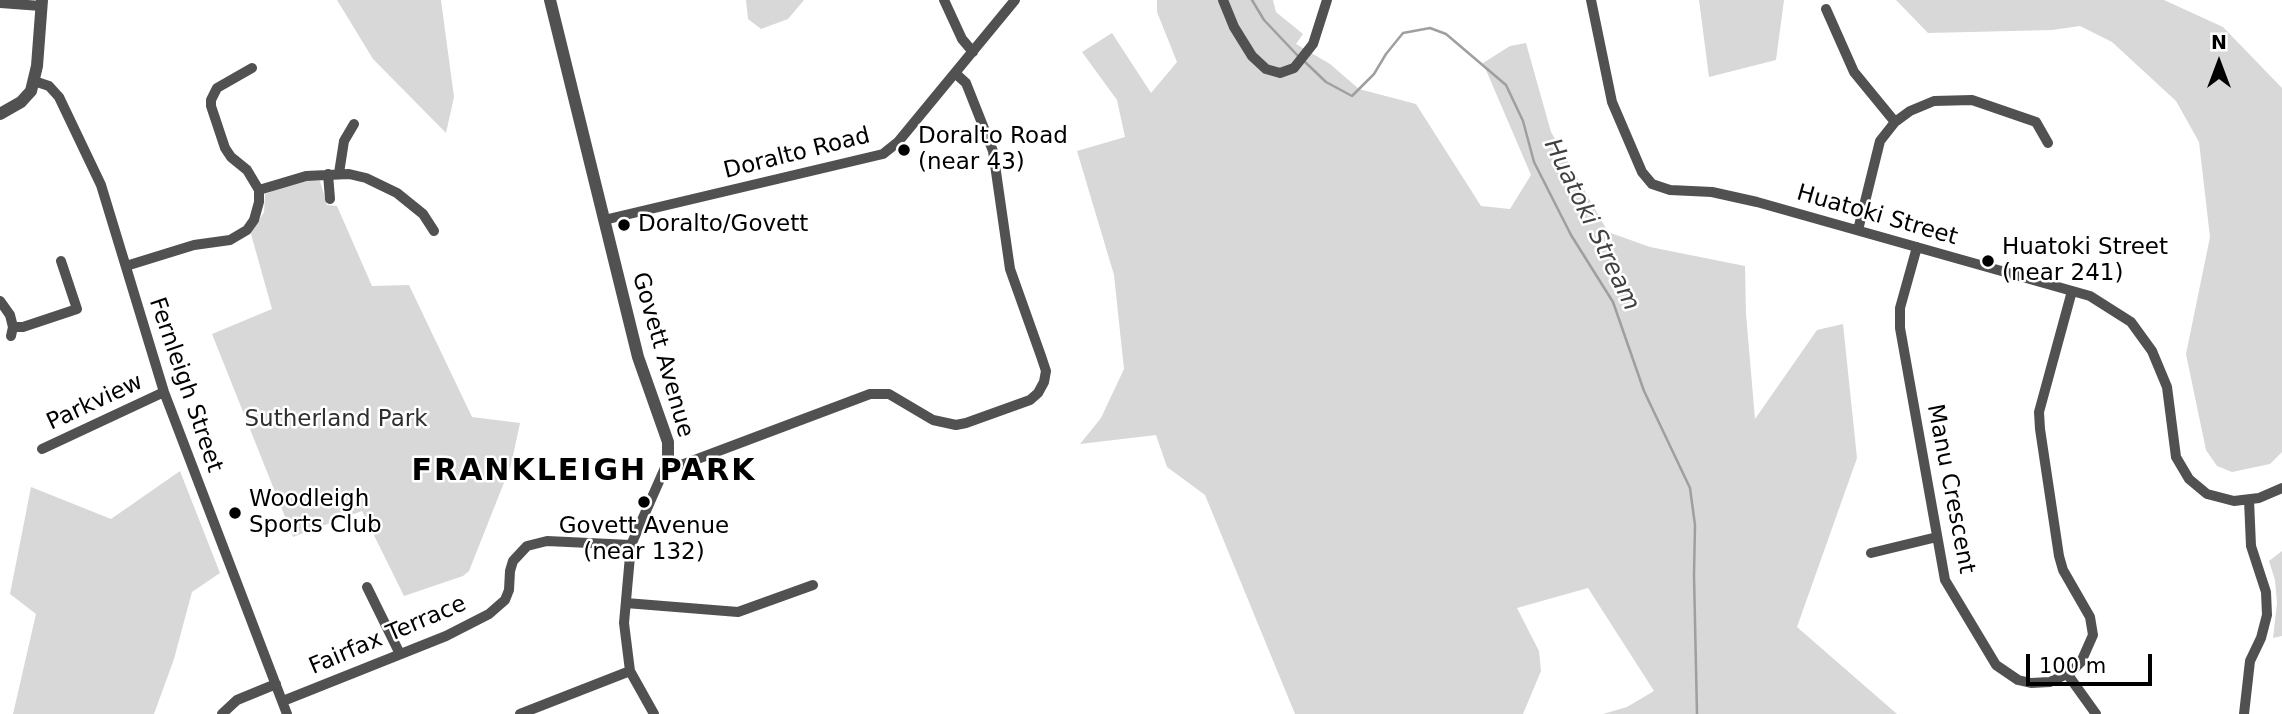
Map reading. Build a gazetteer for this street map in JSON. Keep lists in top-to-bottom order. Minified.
{"streets":{"street":["Doralto Road","Huatoki Street","Govett Avenue","Fernleigh Street","Parkview","Manu Crescent","Fairfax Terrace"]},"crossings":[["Doralto Road","Govett Avenue"],["Huatoki Street","Manu Crescent"],["Govett Avenue","Fairfax Terrace"],["Fernleigh Street","Parkview"],["Fernleigh Street","Fairfax Terrace"]],"districts":["FRANKLEIGH PARK"],"water":["Huatoki Stream"],"parks":["Sutherland Park"],"places":["Doralto Road (near 43)","Doralto/Govett","Huatoki Street (near 241)","Govett Avenue (near 132)","Woodleigh Sports Club"],"scale_bar":"100 m","north":"top"}
